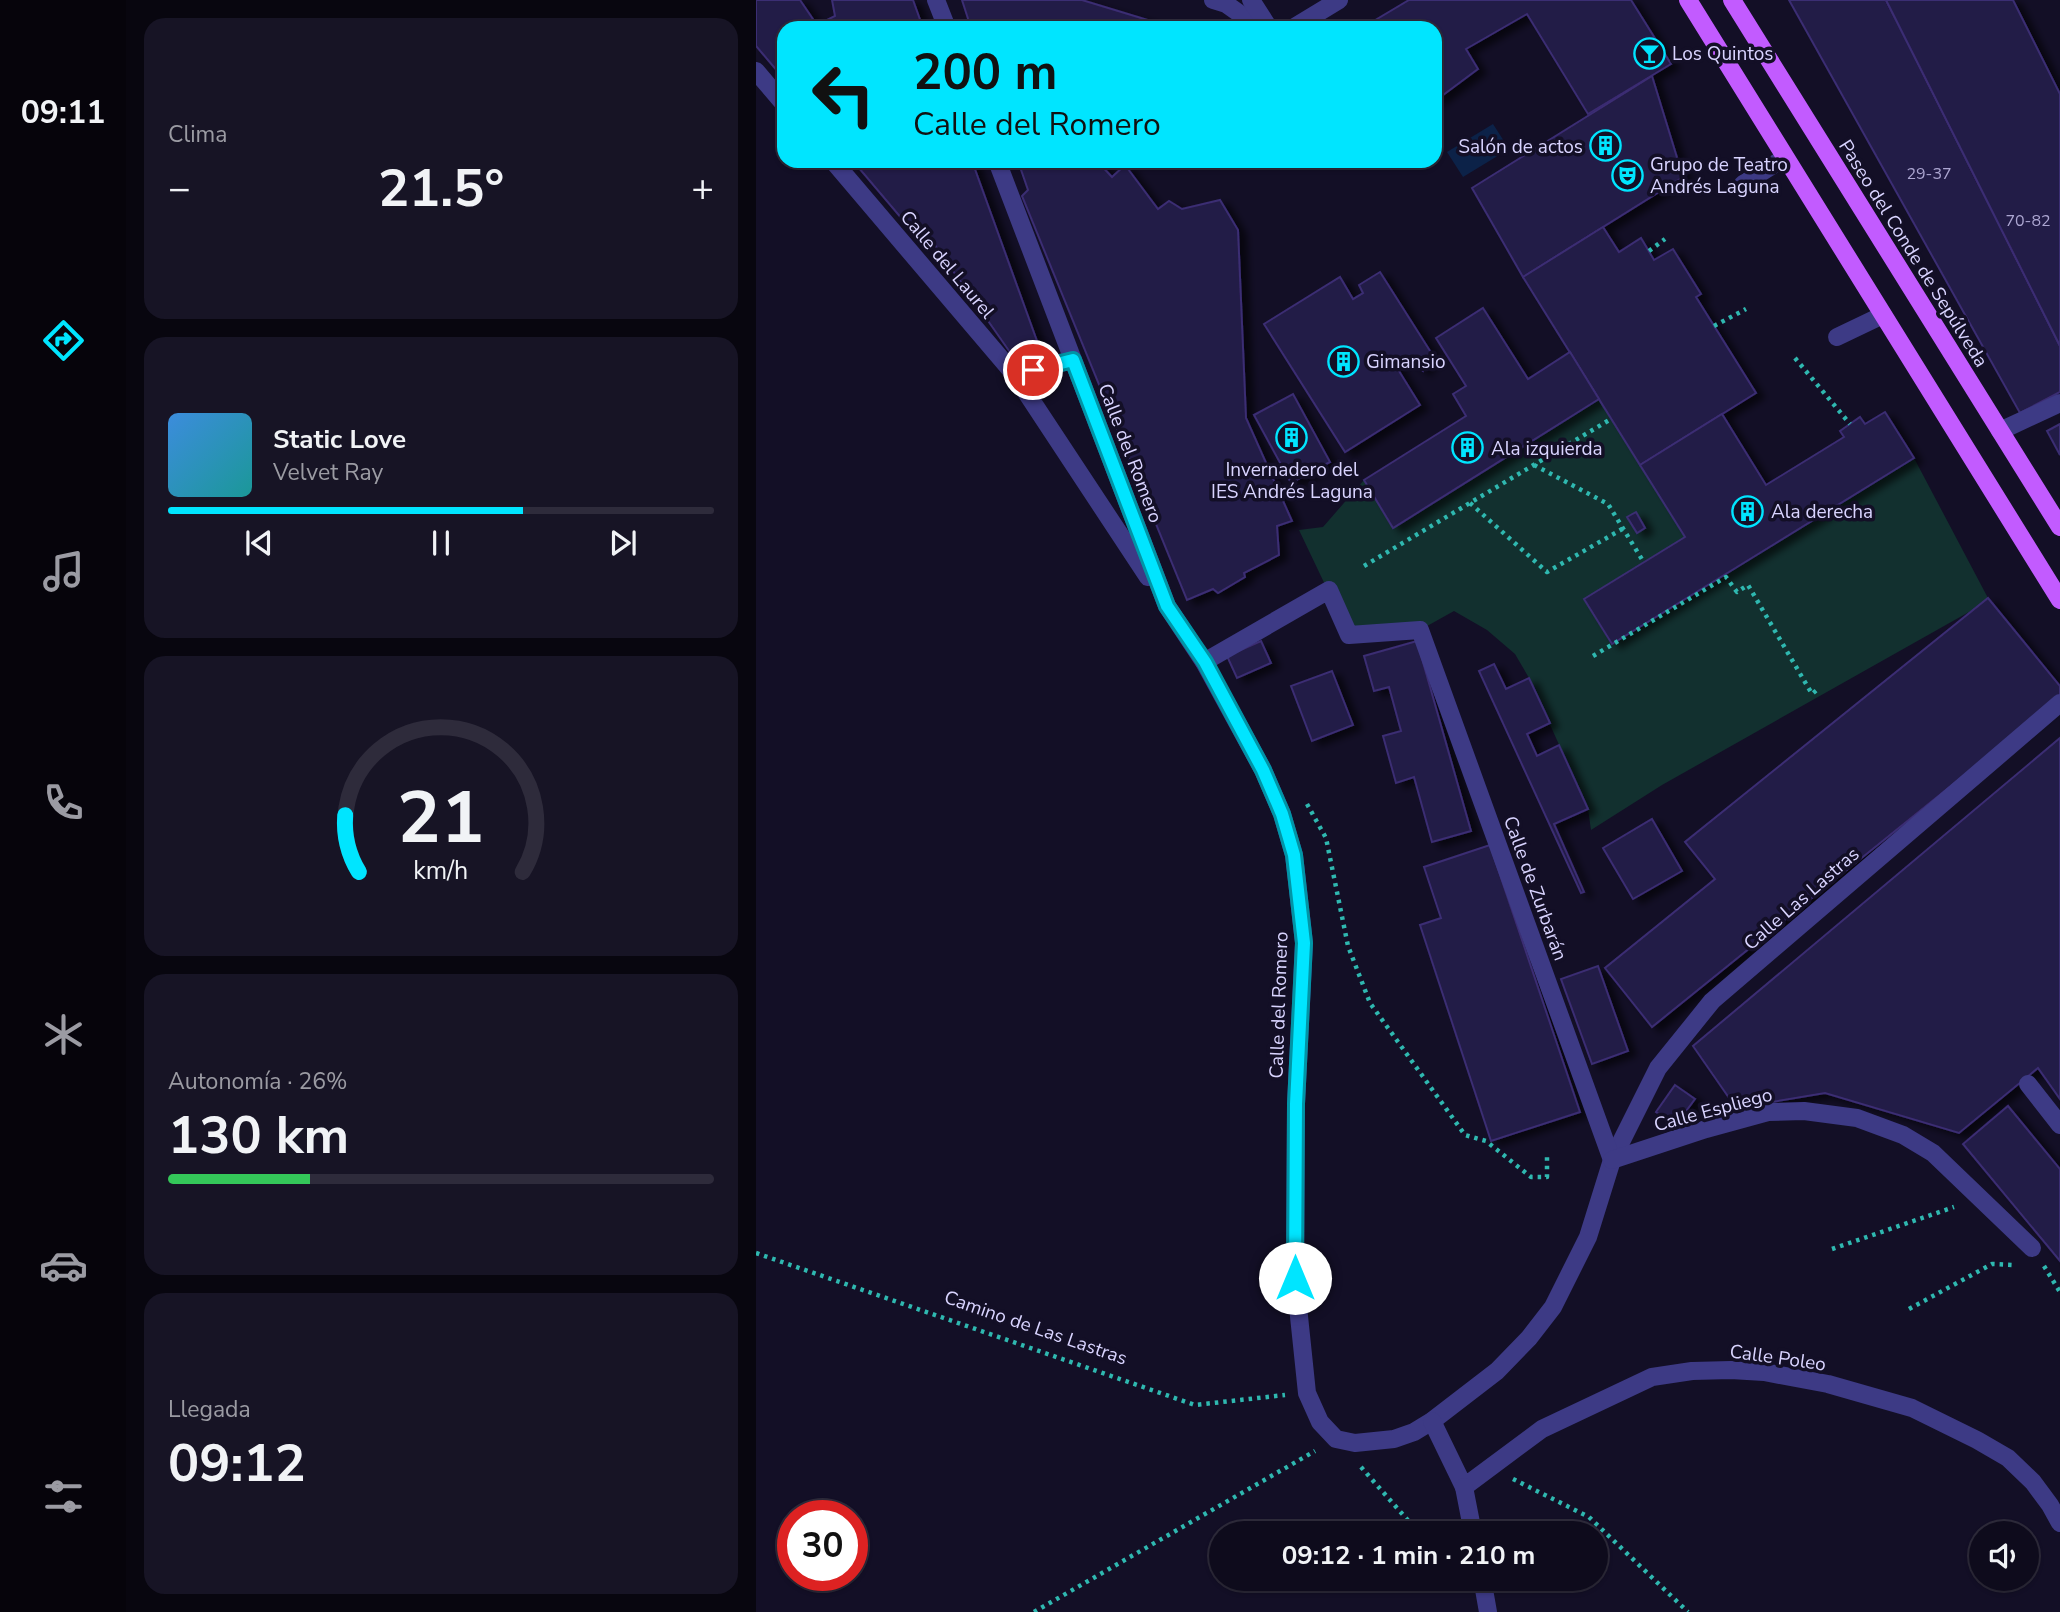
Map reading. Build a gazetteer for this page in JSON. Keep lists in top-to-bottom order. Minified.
{"streets":{"main road":["Paseo del Conde de Sepúlveda"],"street":["Calle del Laurel","Calle del Romero","Calle de Zurbarán","Calle Las Lastras","Calle Espliego","Calle Poleo"],"path":["Camino de Las Lastras"]},"crossings":[["Calle del Laurel","Calle del Romero"],["Calle del Romero","Calle de Zurbarán"],["Calle del Romero","Calle Las Lastras"],["Calle del Romero","Camino de Las Lastras"],["Calle de Zurbarán","Calle Las Lastras"],["Calle de Zurbarán","Calle Espliego"],["Calle Las Lastras","Calle Espliego"]],"places":{"bar":["Los Quintos"],"building":["Salón de actos","Gimansio","Invernadero del IES Andrés Laguna","Ala izquierda","Ala derecha"],"theatre":["Grupo de Teatro Andrés Laguna"]},"house_numbers":["29-37","70-82"],"page":{"tabs":"09:11","tile":["Clima",["Autonomía · 26%","130 km"],["Llegada","09:12"]],"turn":["200 m","Calle del Romero"],"heat":["−","21.5°","+"],"song":["Static Love","Velvet Ray"],"limit":"30","trip":"09:12 · 1 min · 210 m","gauge":["21","km/h"]}}
